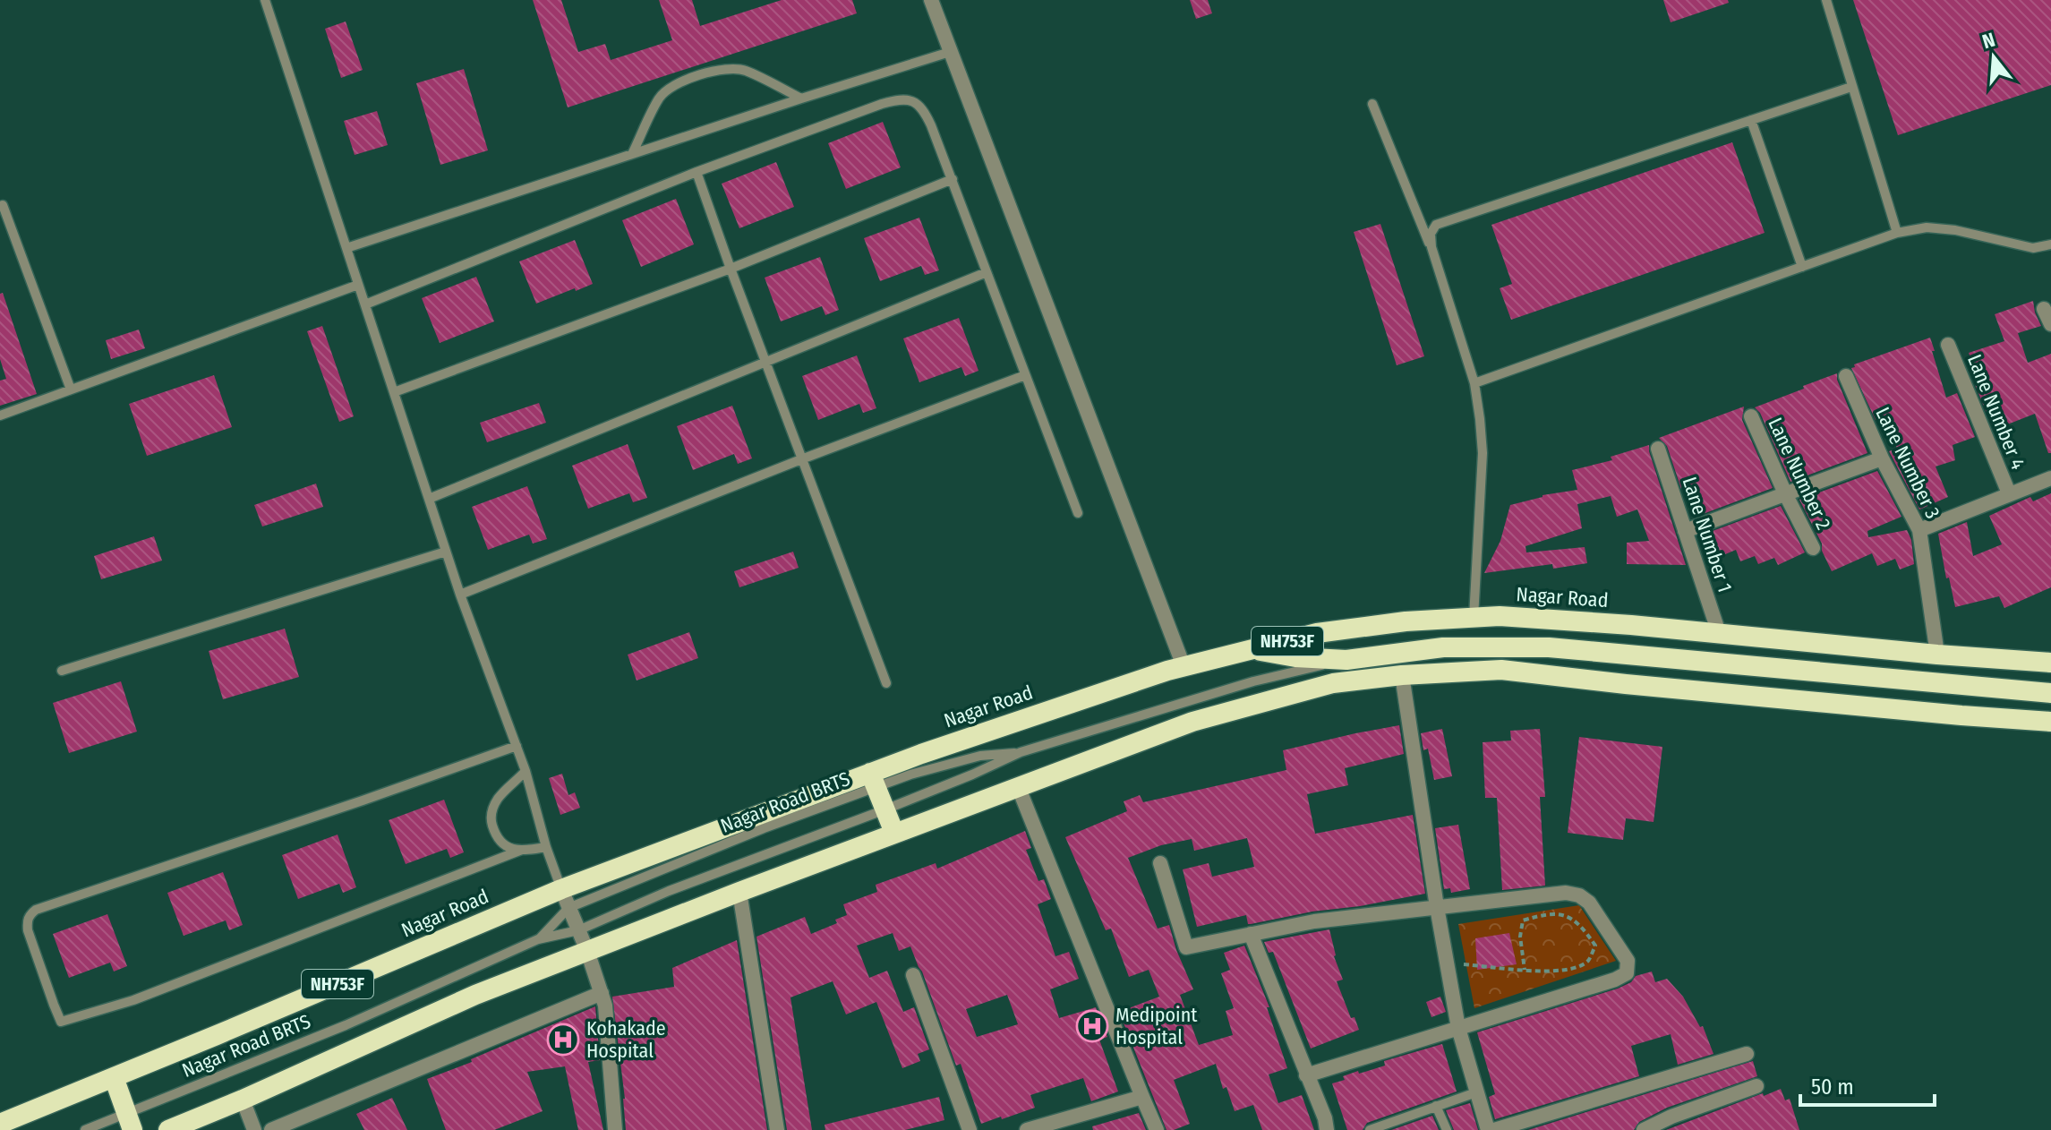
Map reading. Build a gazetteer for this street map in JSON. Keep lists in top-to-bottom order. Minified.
{"streets":{"highway":["Nagar Road","NH753F"],"street":["Lane Number 4","Lane Number 3","Lane Number 2","Lane Number 1"],"lane":["Nagar Road BRTS"]},"crossings":[["Lane Number 3","Nagar Road"],["Lane Number 1","Nagar Road"],["Nagar Road","Nagar Road BRTS"]],"places":{"hospital":["Medipoint Hospital","Kohakade Hospital"]},"scale_bar":"50 m","north":"top"}
